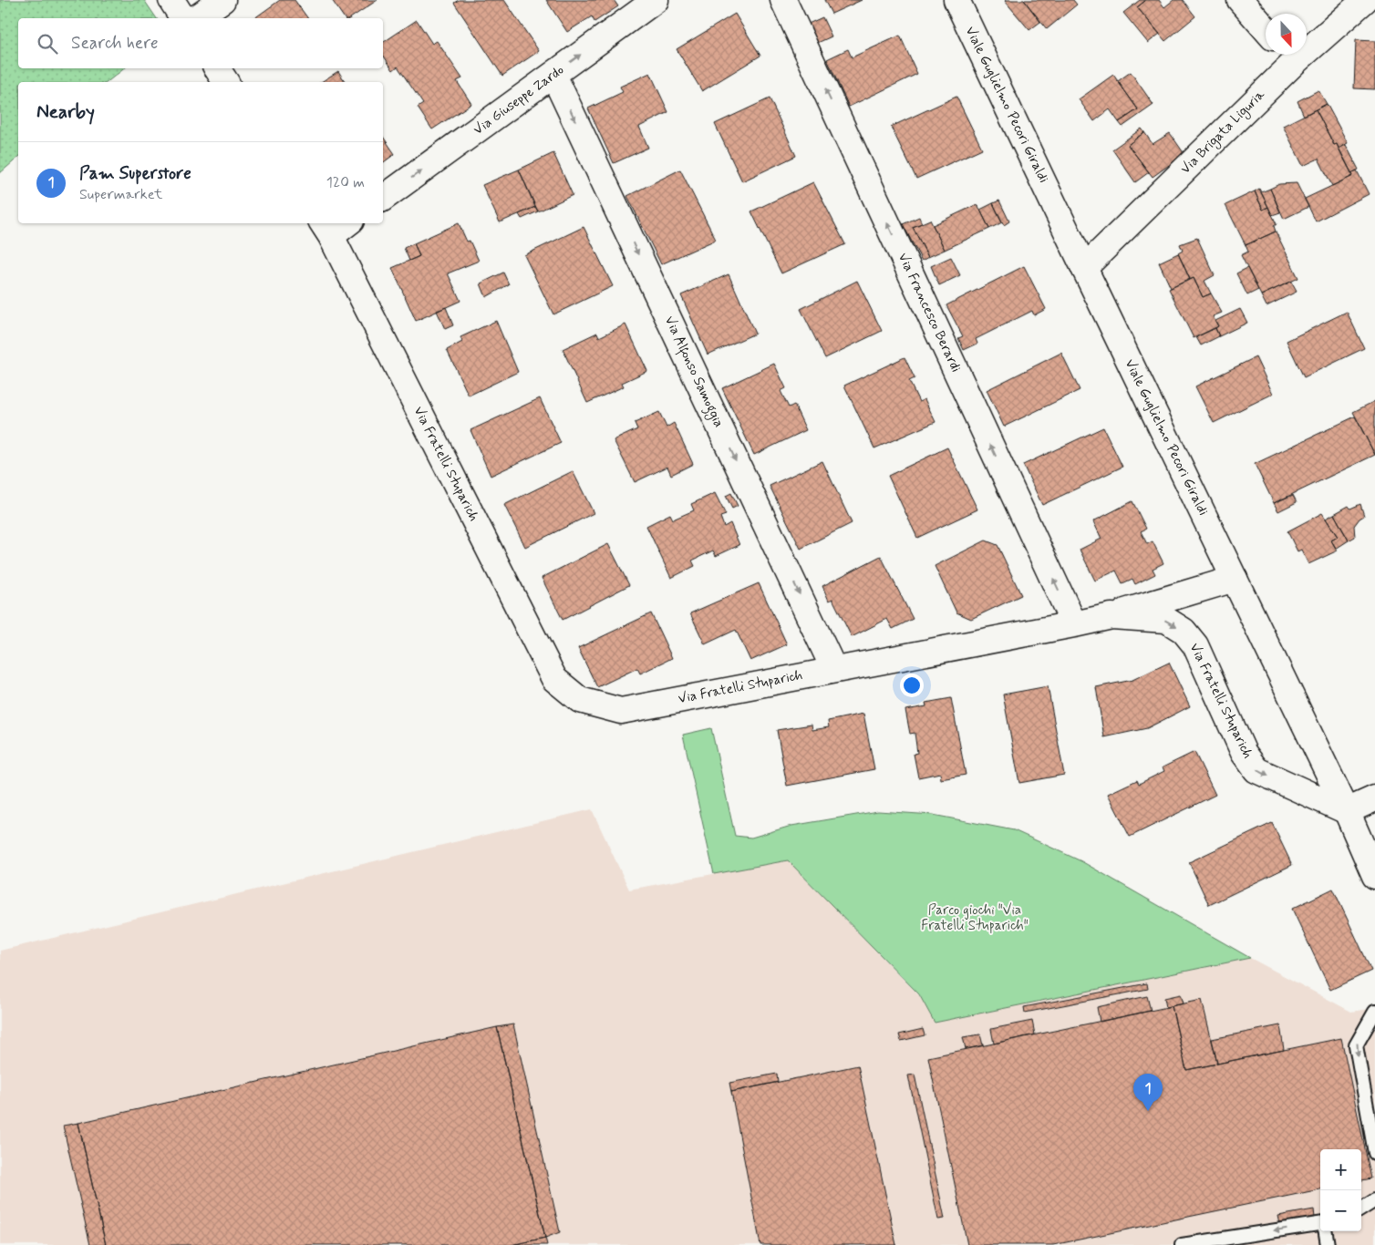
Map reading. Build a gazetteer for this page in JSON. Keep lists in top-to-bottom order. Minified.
{"streets":{"street":["Via Giuseppe Zardo","Viale Guglielmo Pecori Giraldi","Via Brigata Liguria","Via Francesco Berardi","Via Alfonso Samoggia","Via Fratelli Stuparich"]},"crossings":[["Via Giuseppe Zardo","Via Alfonso Samoggia"],["Viale Guglielmo Pecori Giraldi","Via Brigata Liguria"],["Viale Guglielmo Pecori Giraldi","Via Fratelli Stuparich"],["Via Francesco Berardi","Via Fratelli Stuparich"],["Via Alfonso Samoggia","Via Fratelli Stuparich"]],"one_way":["Via Giuseppe Zardo","Via Francesco Berardi","Via Alfonso Samoggia"],"parks":["Parco giochi \"Via Fratelli Stuparich\""],"north":"bottom","page":{"search":"Search here","heading":"Nearby","list":[{"mark":"1","name":"Pam Superstore","note":"Supermarket","value":"120 m"}],"pins":"1","map_buttons":["+","−"]}}
